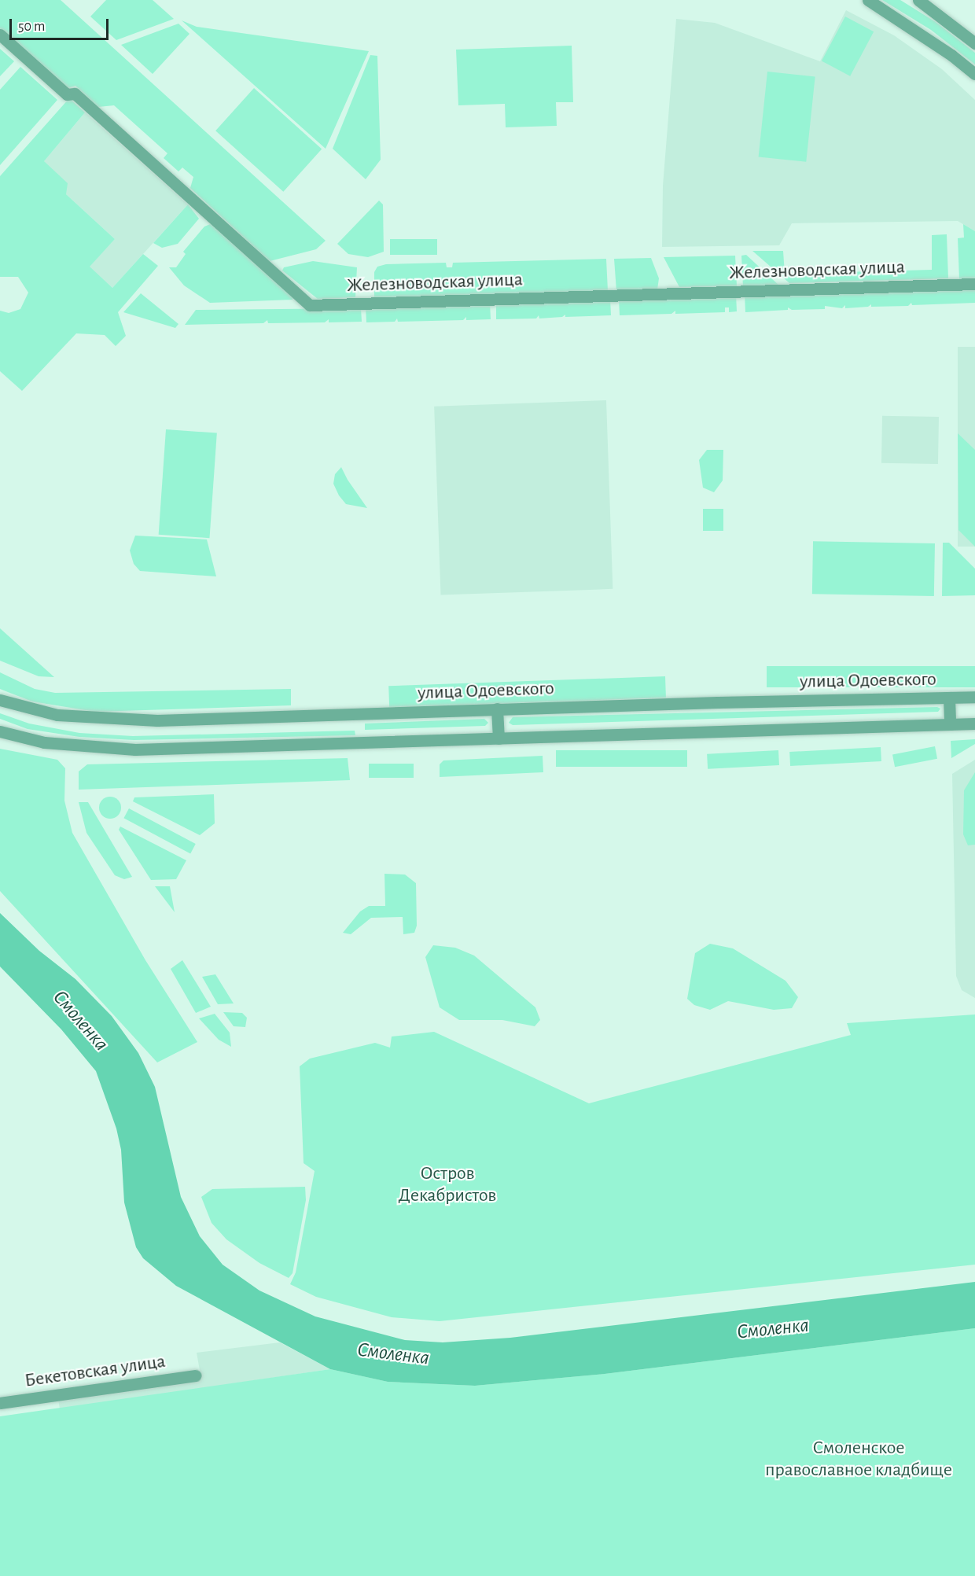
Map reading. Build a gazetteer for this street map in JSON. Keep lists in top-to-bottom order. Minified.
{"streets":{"street":["Железноводская улица","улица Одоевского","Бекетовская улица"]},"water":["Смоленка"],"parks":["Остров Декабристов","Смоленское православное кладбище"],"scale_bar":"50 m"}
